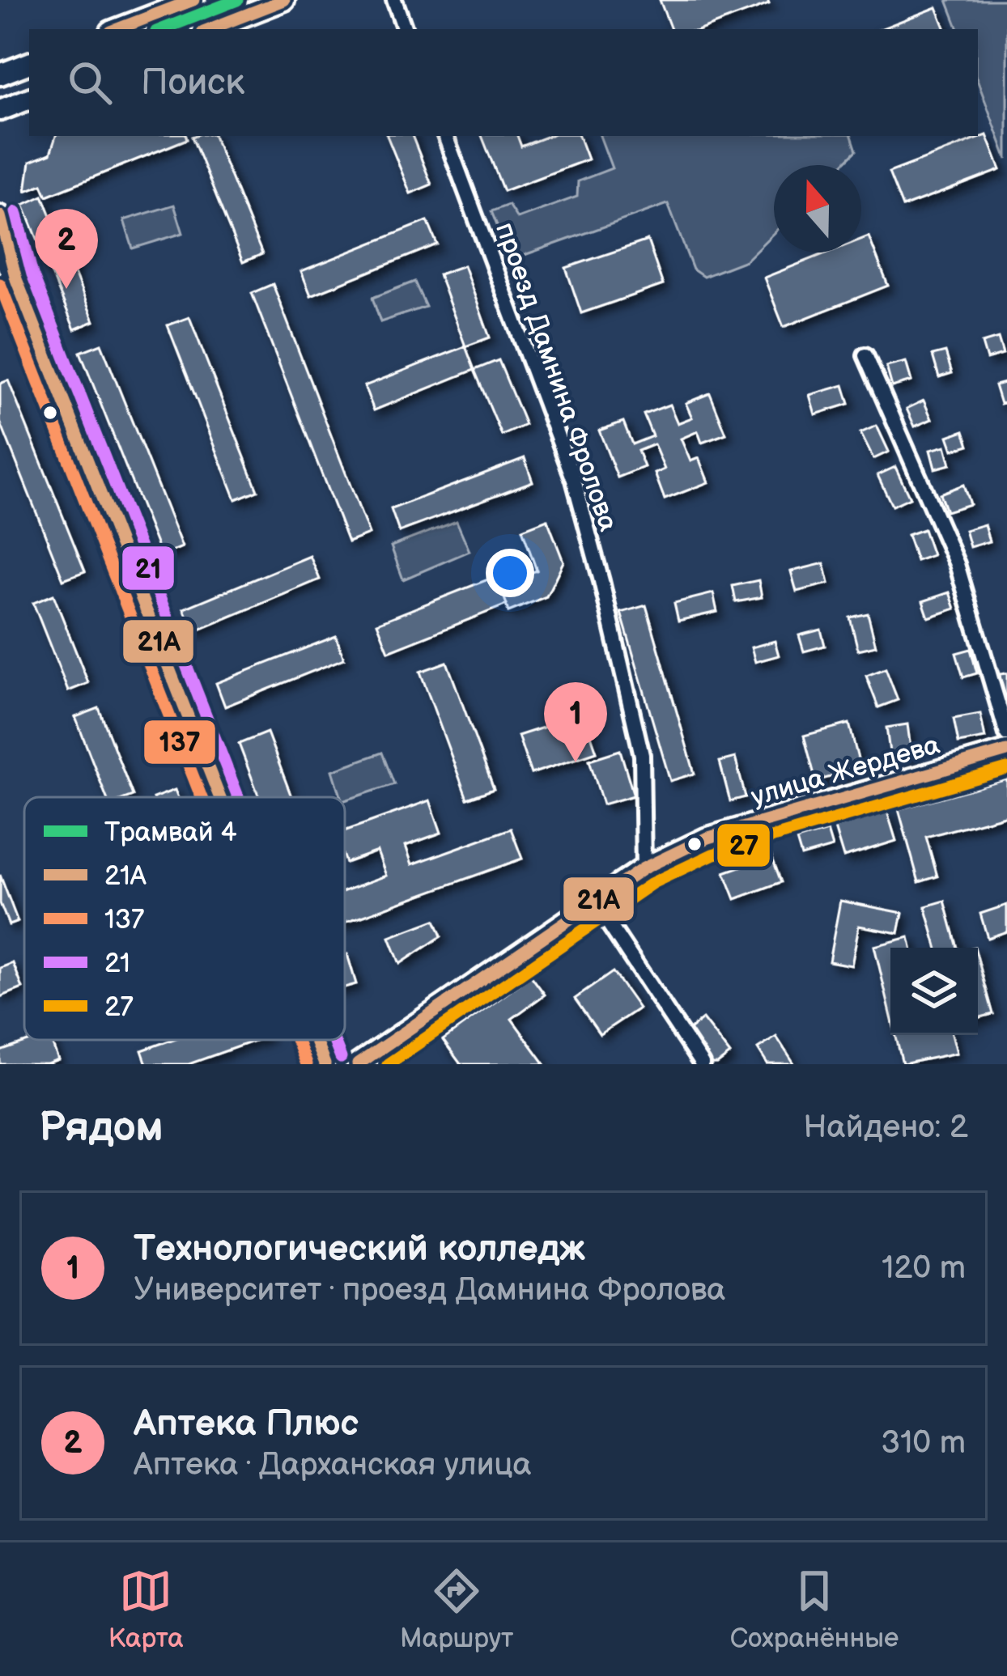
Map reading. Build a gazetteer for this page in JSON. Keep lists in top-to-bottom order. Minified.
{"streets":{"main road":["улица Жердева"],"street":["проезд Дамнина Фролова"]},"crossings":[["проезд Дамнина Фролова","улица Жердева"]],"lines":["tram line 4","transit line 21А","transit line 21","transit line 137","transit line 27"],"legend":["Трамвай 4","21А","137","21","27"],"north":"top","page":{"search":"Поиск","pins":["2","1"],"heading":["Рядом","Найдено: 2"],"list":[{"mark":"1","name":"Технологический колледж","note":"Университет · проезд Дамнина Фролова","value":"120 m"},{"mark":"2","name":"Аптека Плюс","note":"Аптека · Дарханская улица","value":"310 m"}],"nav":["Карта","Маршрут","Сохранённые"]}}
